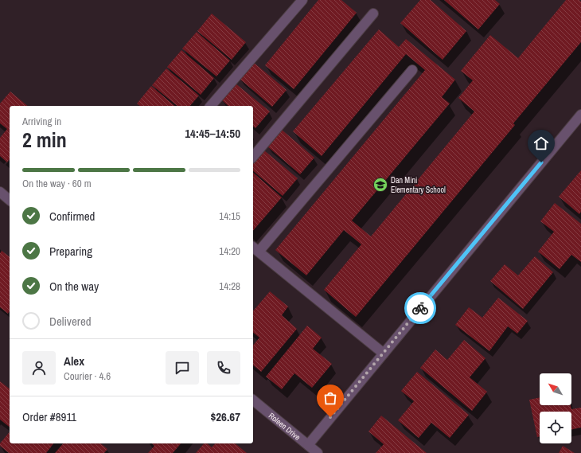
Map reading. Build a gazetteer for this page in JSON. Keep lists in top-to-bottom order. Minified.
{"streets":{"street":["Roleen Drive"]},"places":{"school or university":["Dan Mini Elementary School"]},"north":"top left","page":{"heading":["2 min","Arriving in","14:45–14:50"],"panel":["Alex","Courier · 4.6","Order #8911","$26.67"],"bar":"On the way · 60 m","list":[["Confirmed","14:15"],["Preparing","14:20"],["On the way","14:28"],"Delivered"]}}
